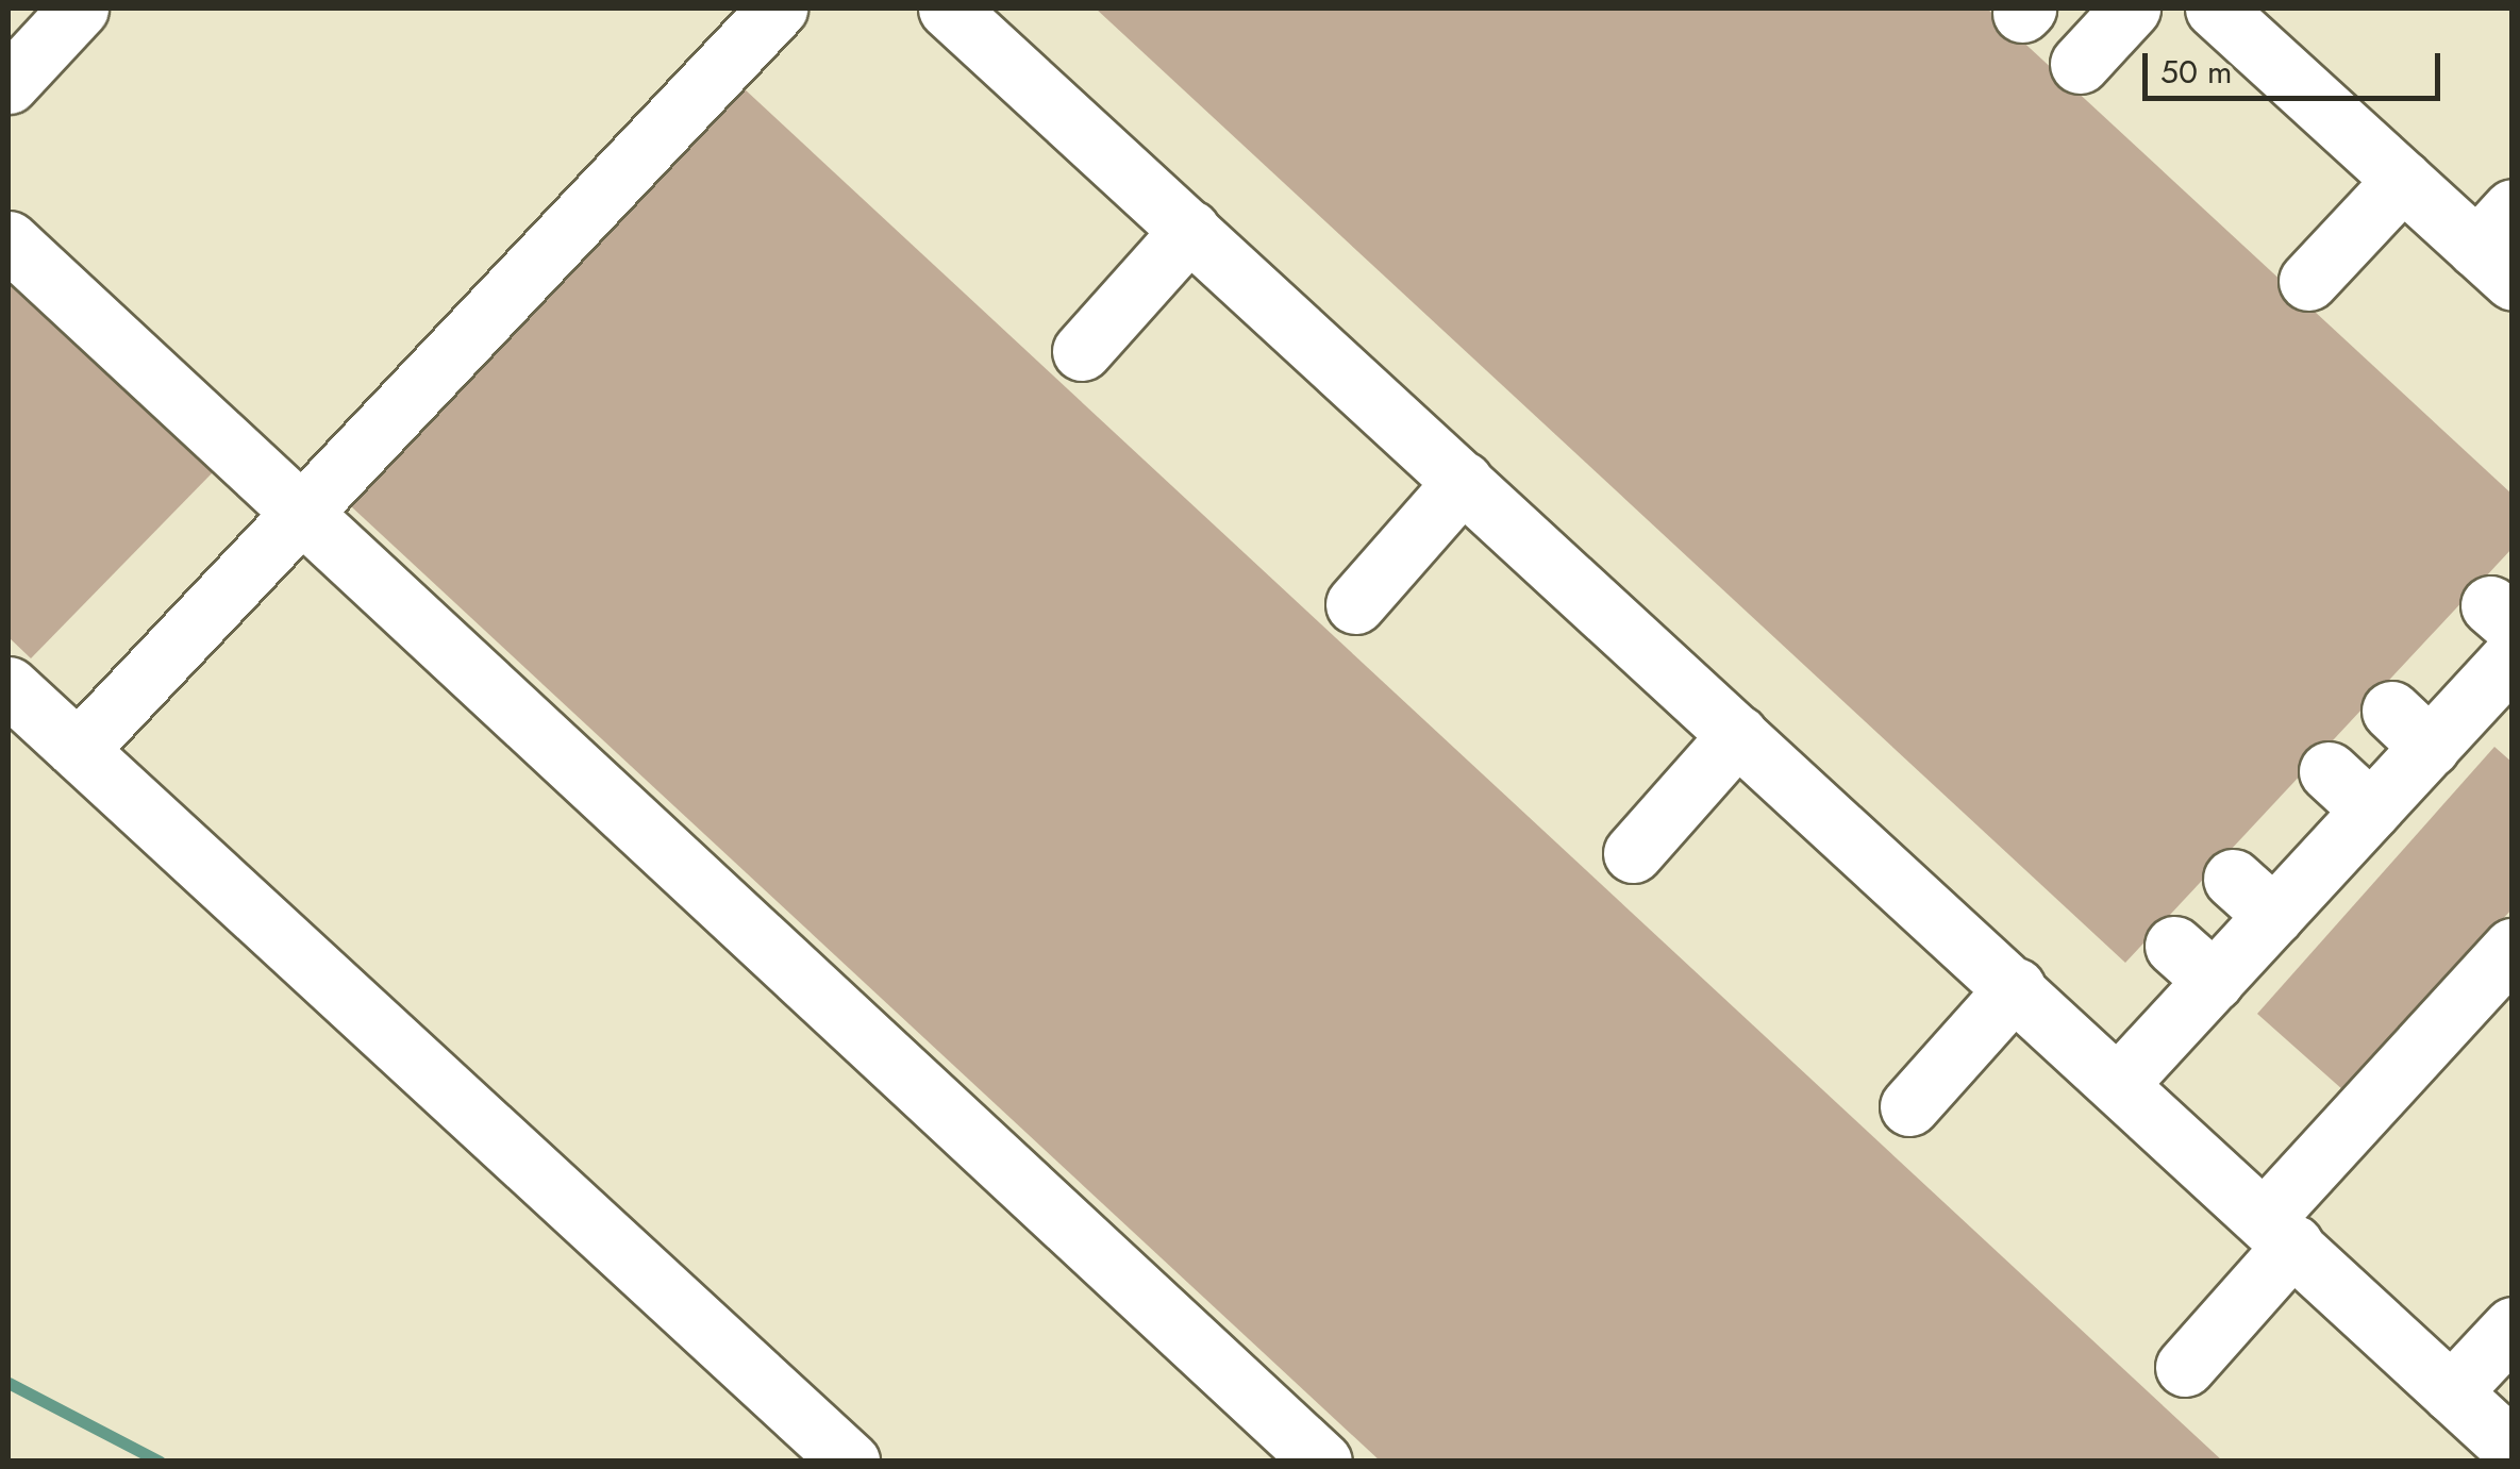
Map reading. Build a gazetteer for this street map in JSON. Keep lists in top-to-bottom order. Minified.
{"scale_bar":"50 m"}
